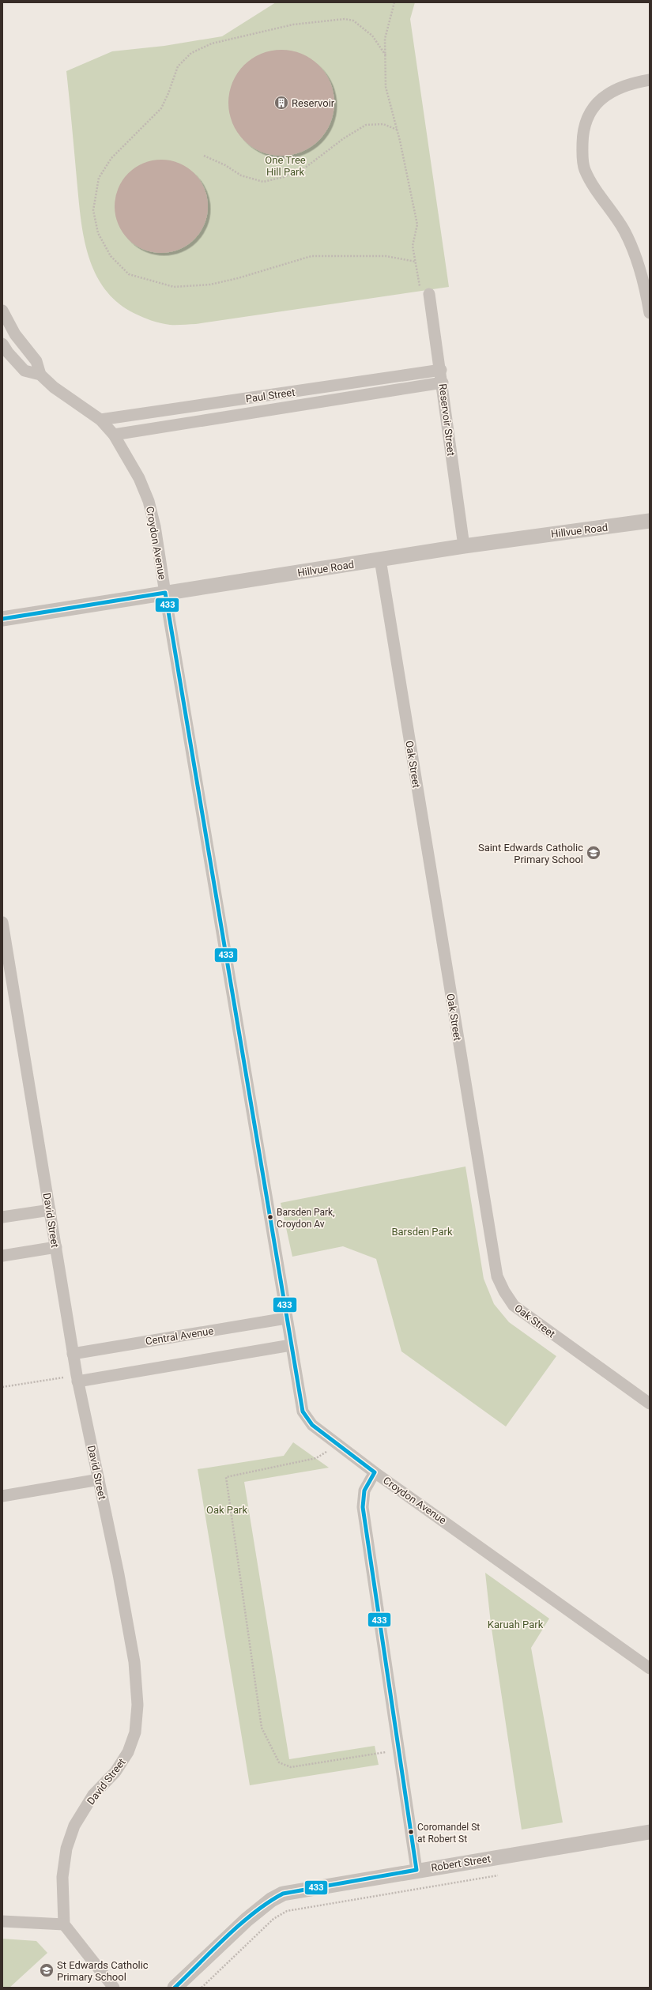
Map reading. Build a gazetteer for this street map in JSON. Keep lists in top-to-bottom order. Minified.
{"streets":{"street":["Paul Street","Reservoir Street","Hillvue Road","Croydon Avenue","Oak Street","David Street","Central Avenue","Robert Street"]},"crossings":[["Paul Street","Reservoir Street"],["Paul Street","Croydon Avenue"],["Reservoir Street","Hillvue Road"],["Hillvue Road","Croydon Avenue"],["Hillvue Road","Oak Street"],["Croydon Avenue","Central Avenue"],["David Street","Central Avenue"]],"parks":["One Tree Hill Park","Barsden Park","Oak Park","Karuah Park"],"places":{"building":["Reservoir"],"school or university":["Saint Edwards Catholic Primary School","St Edwards Catholic Primary School"],"other":["Barsden Park, Croydon Av","Coromandel St at Robert St"]},"lines":["transit line 433"]}
